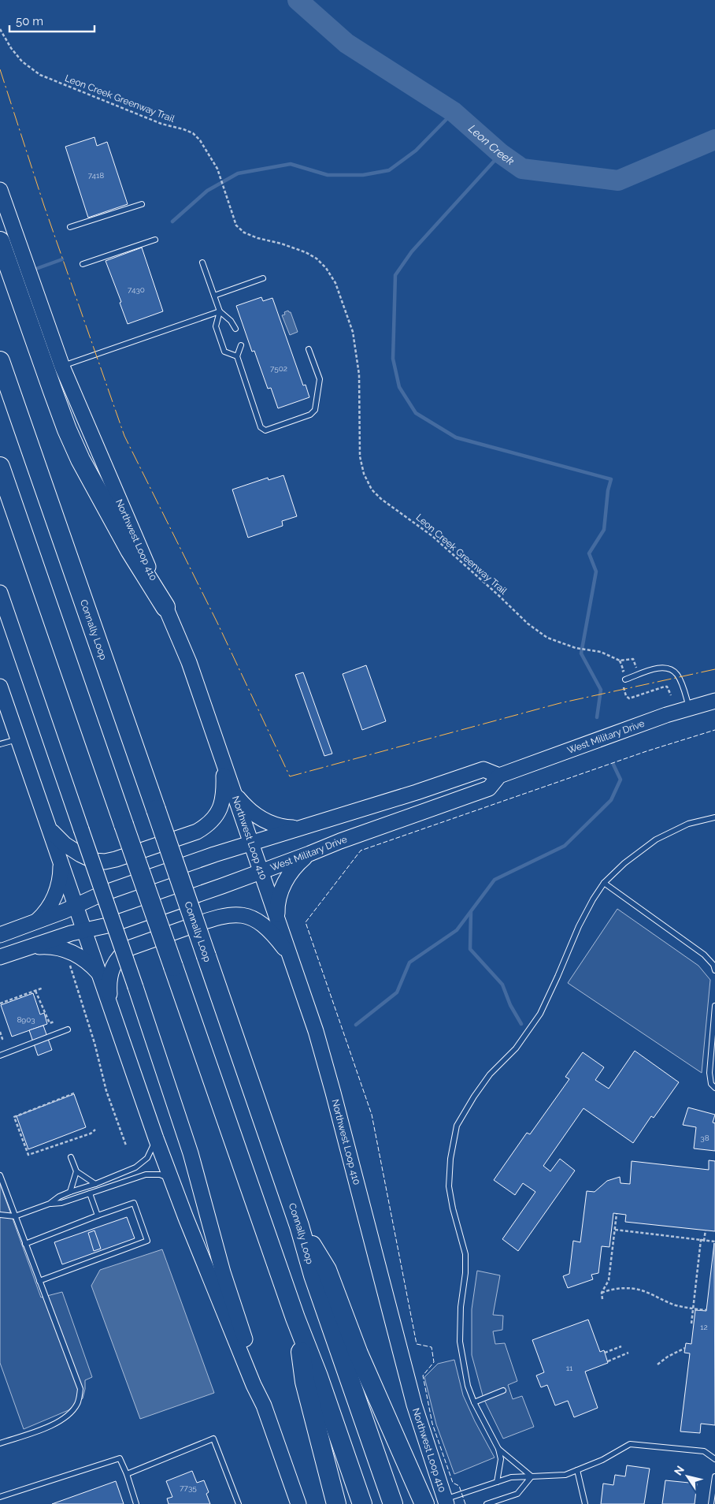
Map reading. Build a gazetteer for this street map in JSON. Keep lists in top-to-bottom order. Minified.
{"streets":{"highway":["Connally Loop"],"main road":["Northwest Loop 410","West Military Drive"],"path":["Leon Creek Greenway Trail"]},"crossings":[["Northwest Loop 410","West Military Drive"]],"water":["Leon Creek"],"house_numbers":["7418","7430","7502","8903","38","12","11","7735"],"scale_bar":"50 m","north":"top left"}
